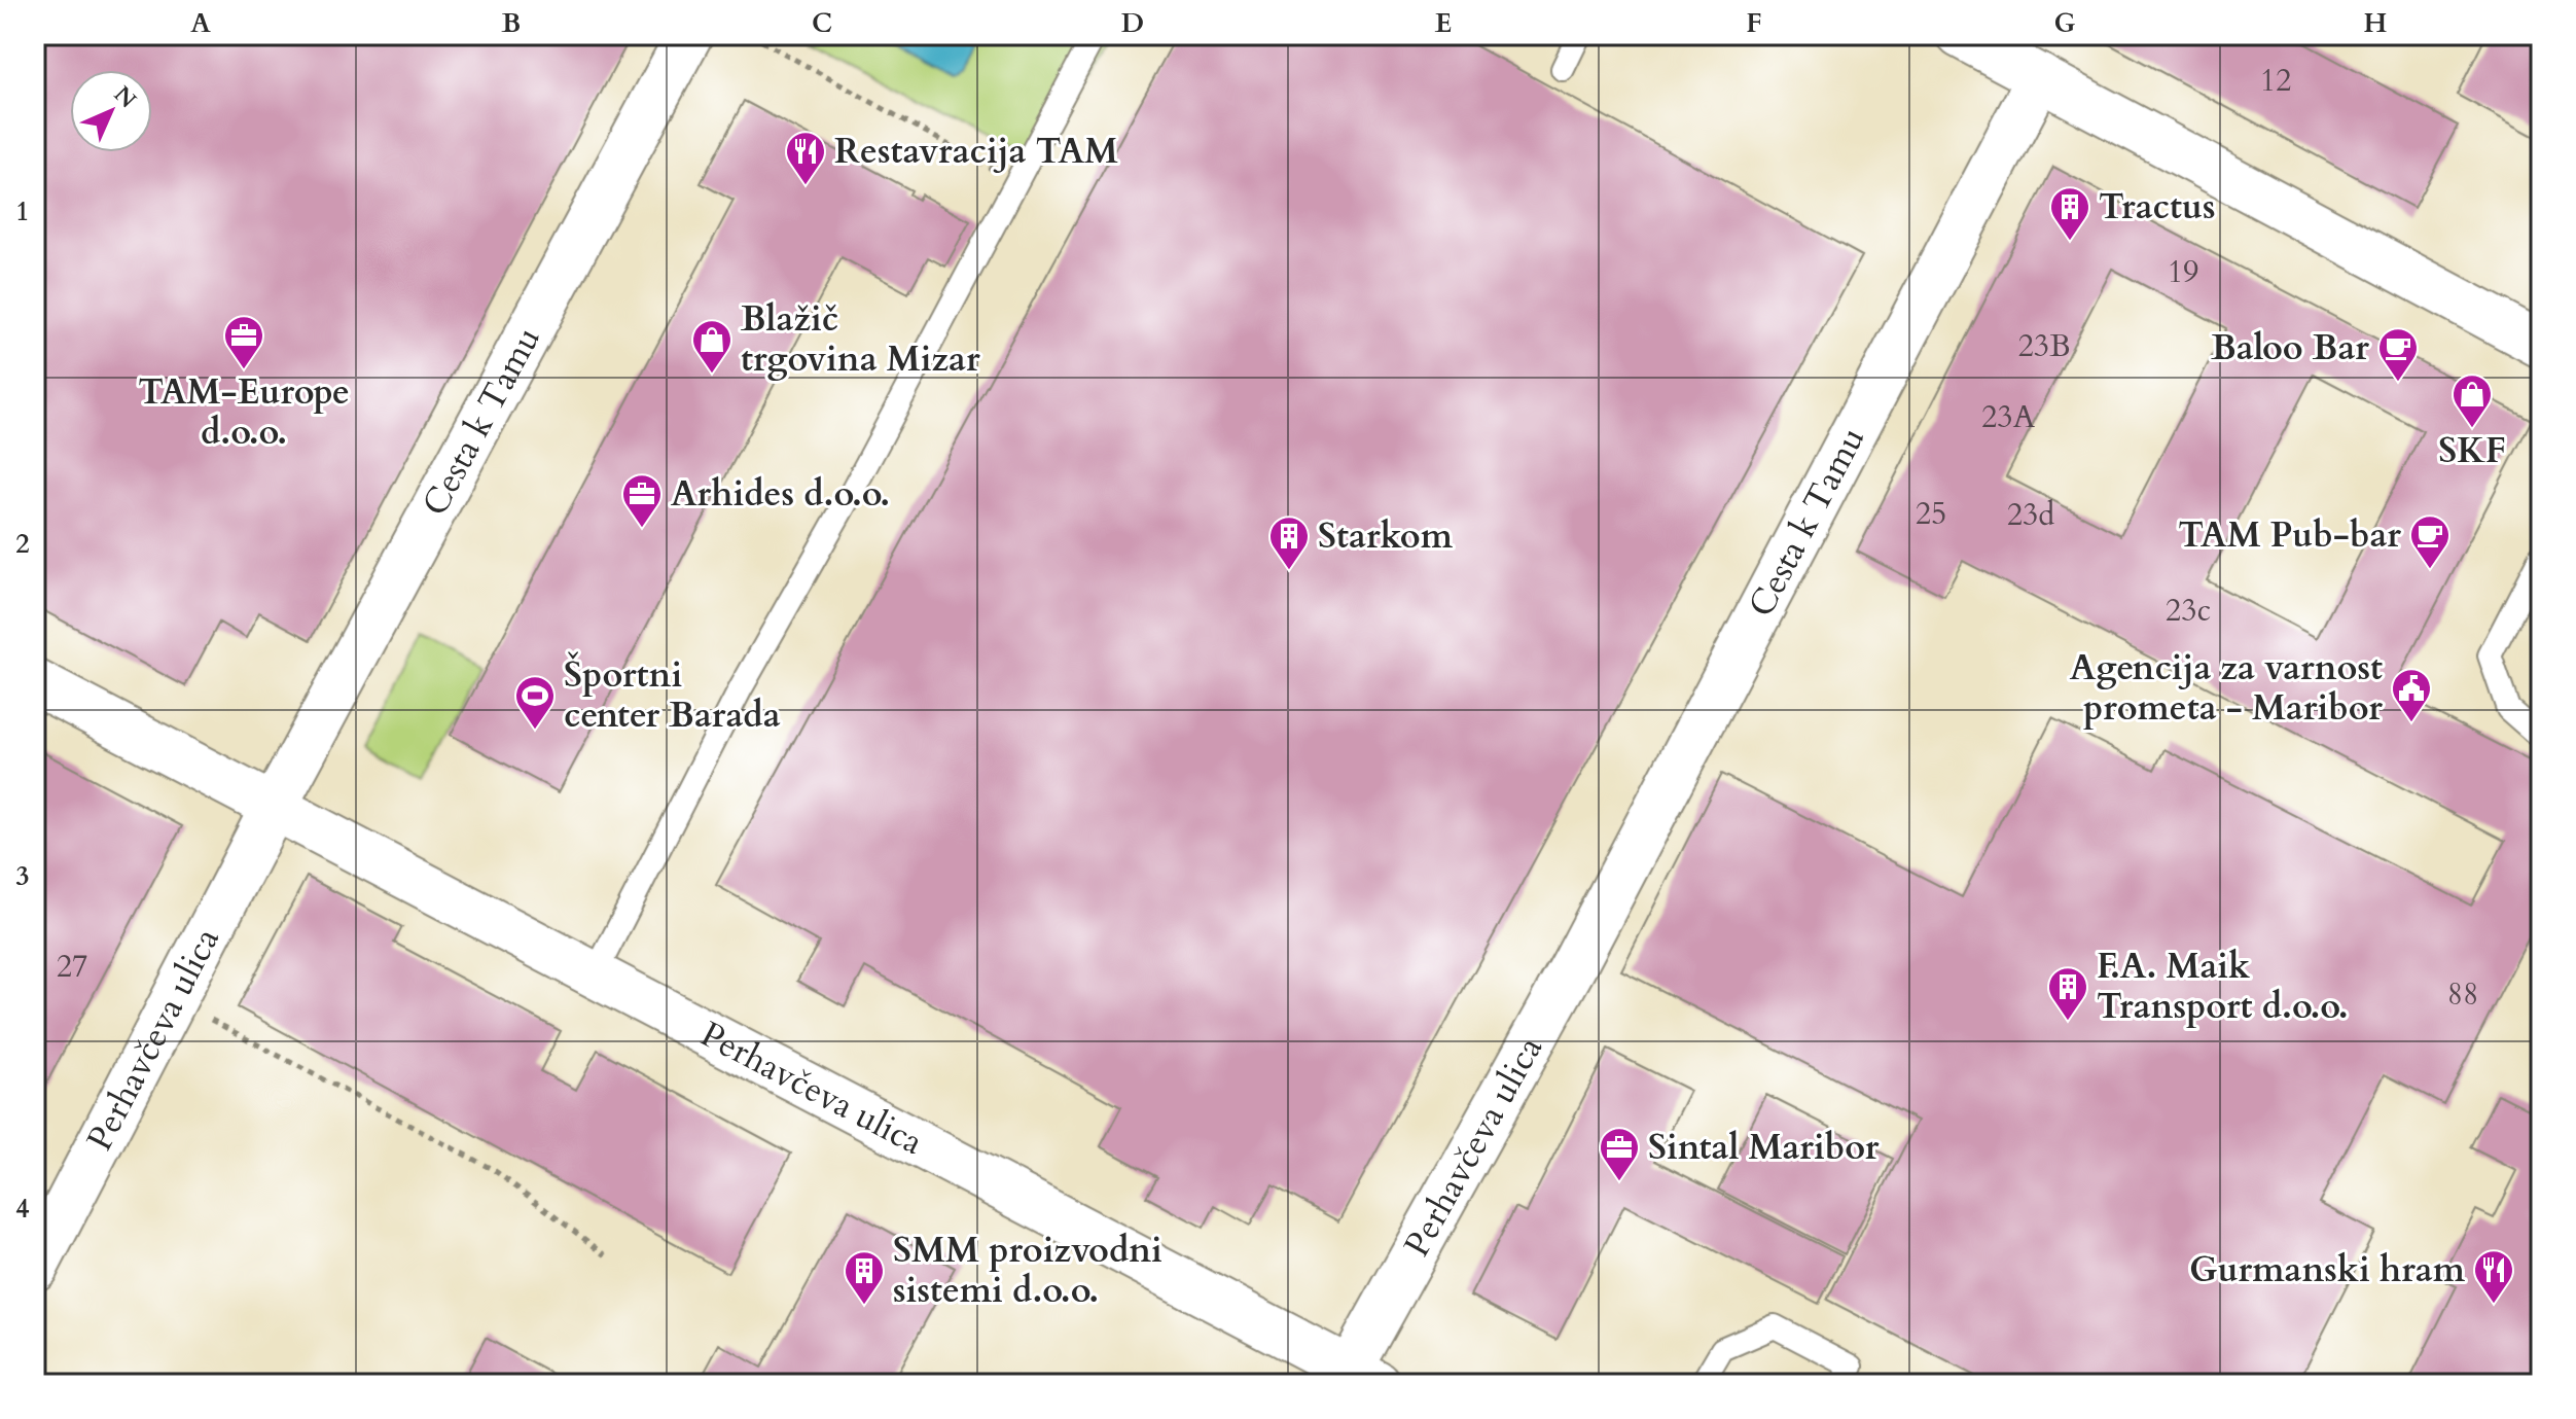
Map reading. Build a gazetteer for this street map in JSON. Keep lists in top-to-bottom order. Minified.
{"streets":{"street":["Cesta k Tamu","Perhavčeva ulica"]},"crossings":[["Cesta k Tamu","Perhavčeva ulica"]],"places":{"restaurant":["Restavracija TAM","Gurmanski hram"],"building":["Tractus","Starkom","F.A. Maik Transport d.o.o.","SMM proizvodni sistemi d.o.o."],"office":["TAM-Europe d.o.o.","Arhides d.o.o.","Sintal Maribor"],"shop":["Blažič trgovina Mizar","SKF"],"cafe":["Baloo Bar","TAM Pub-bar"],"public building":["Agencija za varnost prometa - Maribor"],"sports":["Športni center Barada"]},"house_numbers":["12","19","23B","23A","25","23d","23c","27","88"],"north":"top right","grid":{"columns":["A","B","C","D","E","F","G","H"],"rows":["1","2","3","4"]}}
